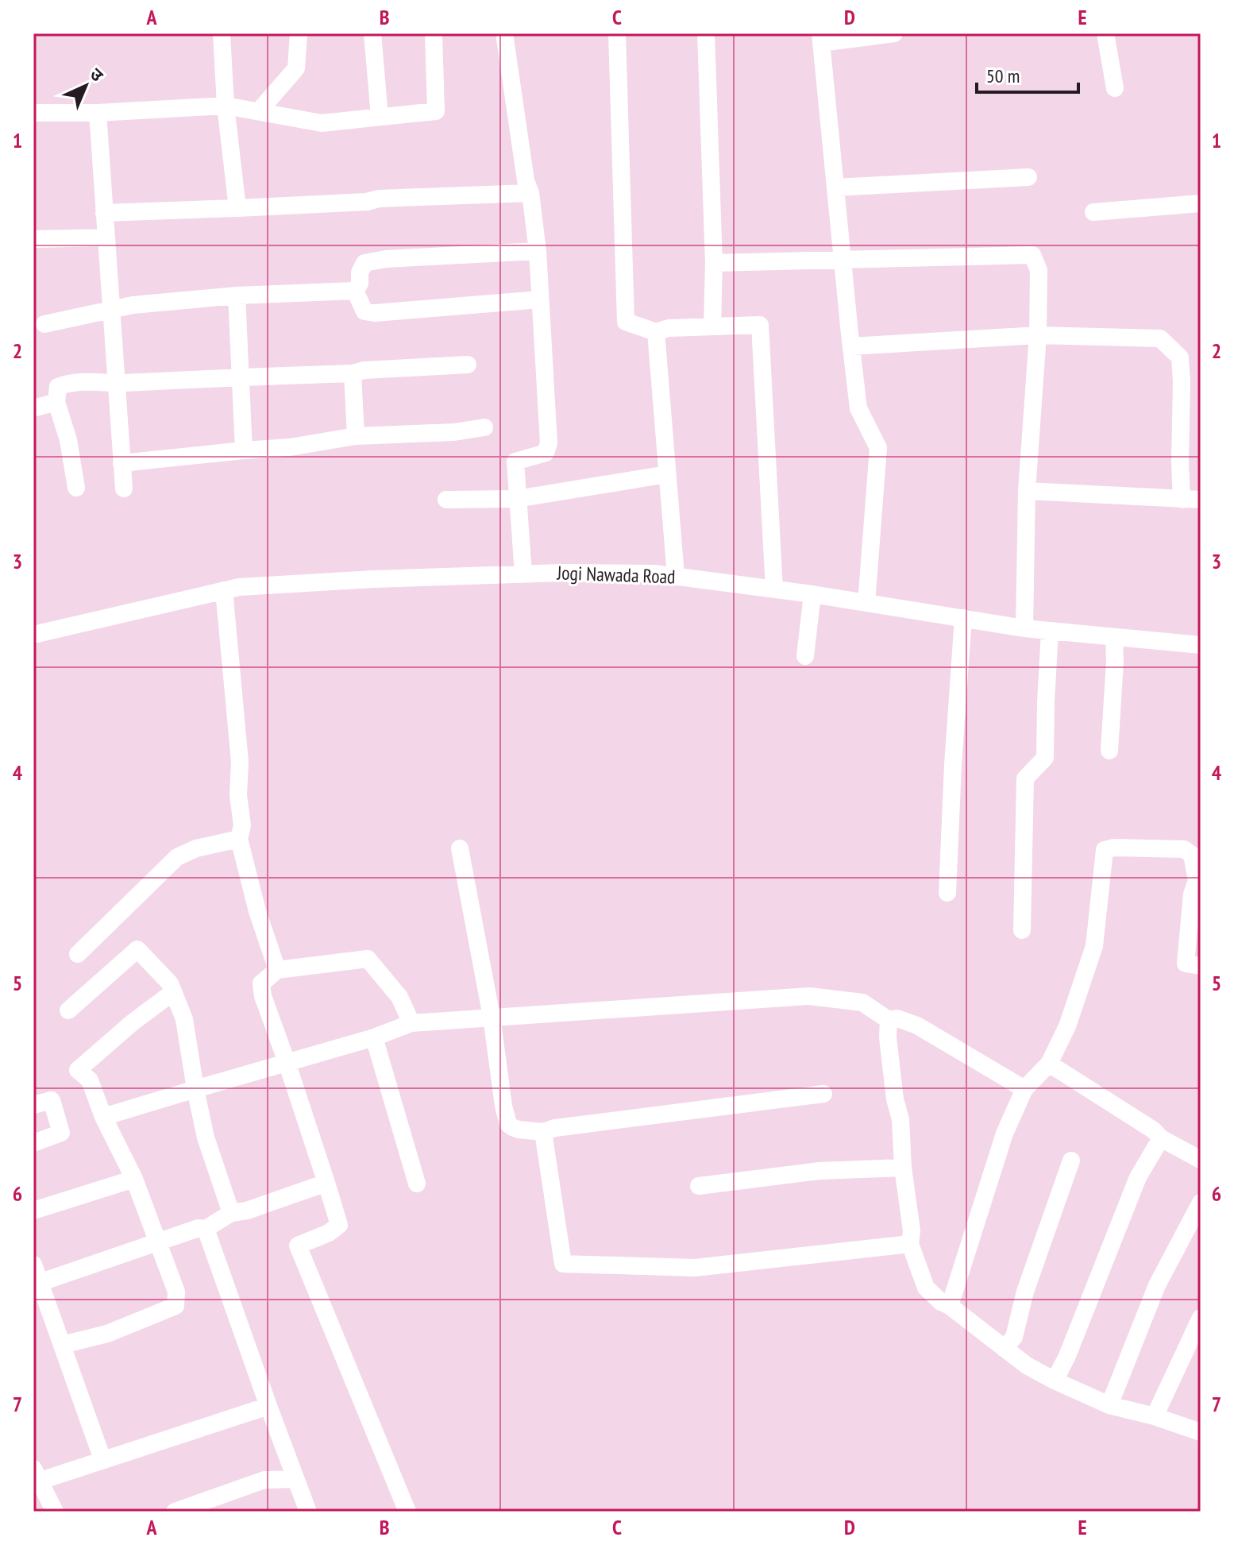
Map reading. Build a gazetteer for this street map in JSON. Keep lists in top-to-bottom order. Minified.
{"streets":{"street":["Jogi Nawada Road"]},"scale_bar":"50 m","north":"top right","grid":{"columns":["A","B","C","D","E"],"rows":["1","2","3","4","5","6","7"]}}
